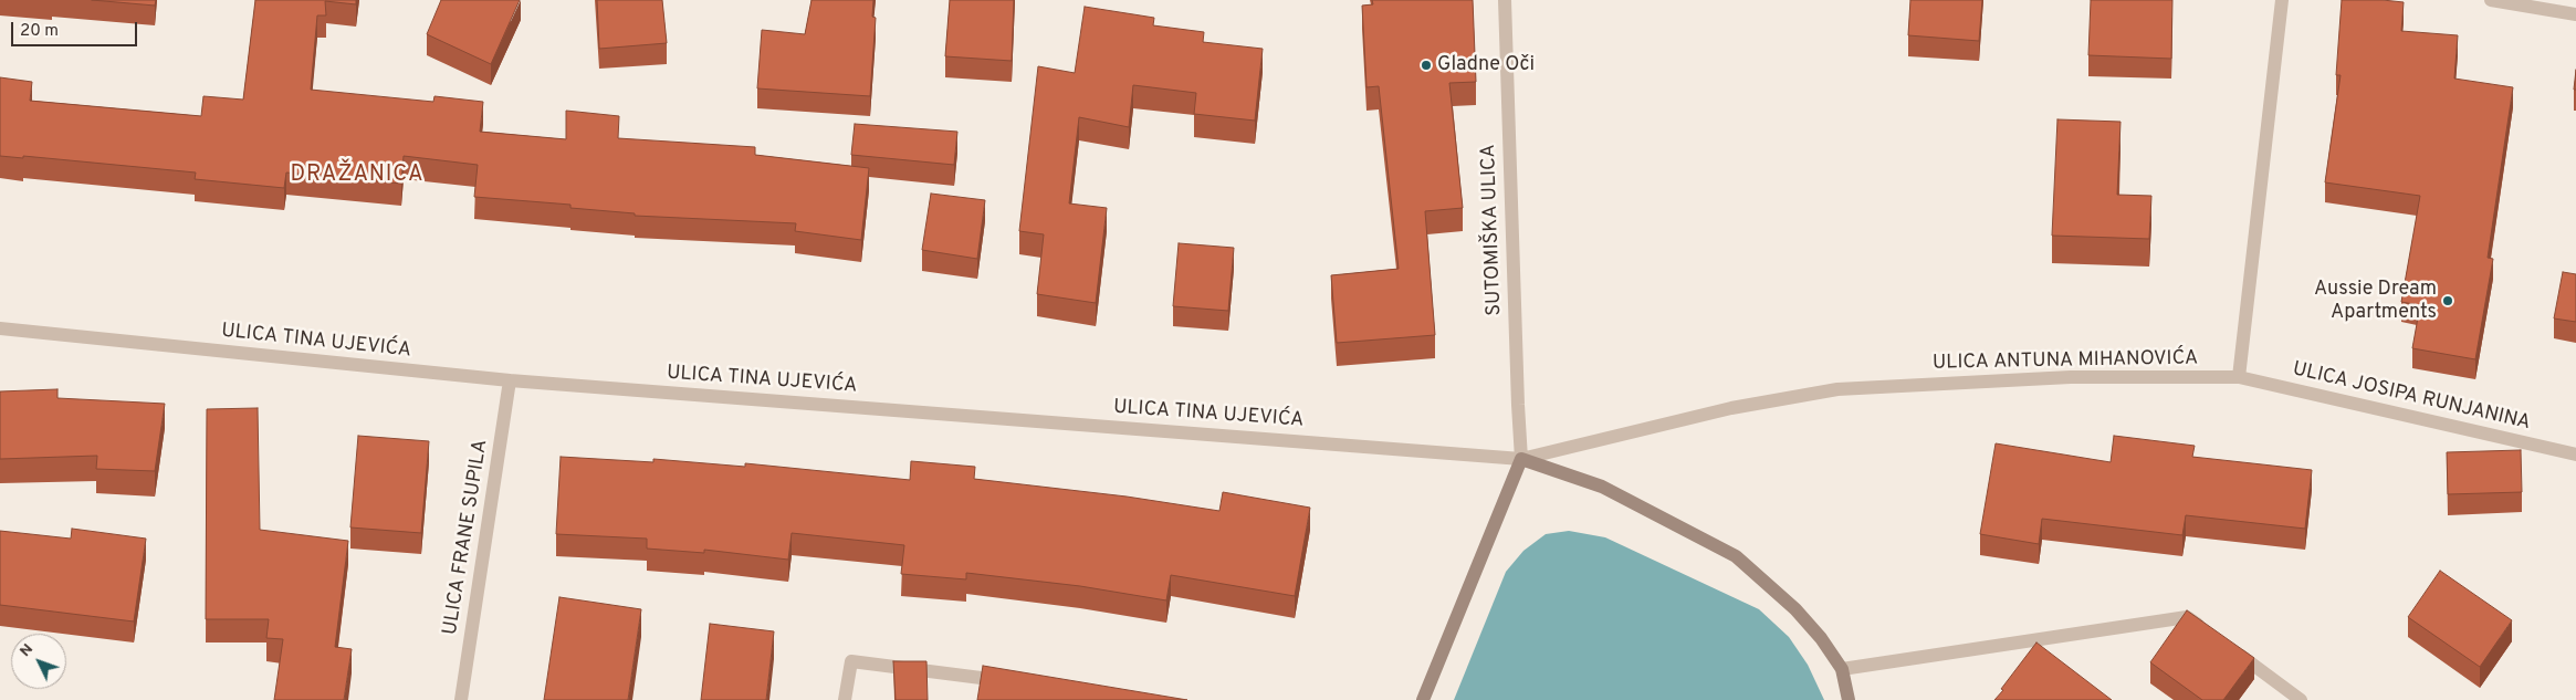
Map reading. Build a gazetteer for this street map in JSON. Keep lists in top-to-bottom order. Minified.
{"streets":{"street":["SUTOMIŠKA ULICA","ULICA TINA UJEVIĆA","ULICA ANTUNA MIHANOVIĆA","ULICA JOSIPA RUNJANINA","ULICA FRANE SUPILA"]},"crossings":[["SUTOMIŠKA ULICA","ULICA TINA UJEVIĆA"],["SUTOMIŠKA ULICA","ULICA ANTUNA MIHANOVIĆA"],["ULICA TINA UJEVIĆA","ULICA ANTUNA MIHANOVIĆA"],["ULICA TINA UJEVIĆA","ULICA FRANE SUPILA"],["ULICA ANTUNA MIHANOVIĆA","ULICA JOSIPA RUNJANINA"]],"districts":["DRAŽANICA"],"places":["Gladne Oči","Aussie Dream Apartments"],"scale_bar":"20 m","north":"top left"}
